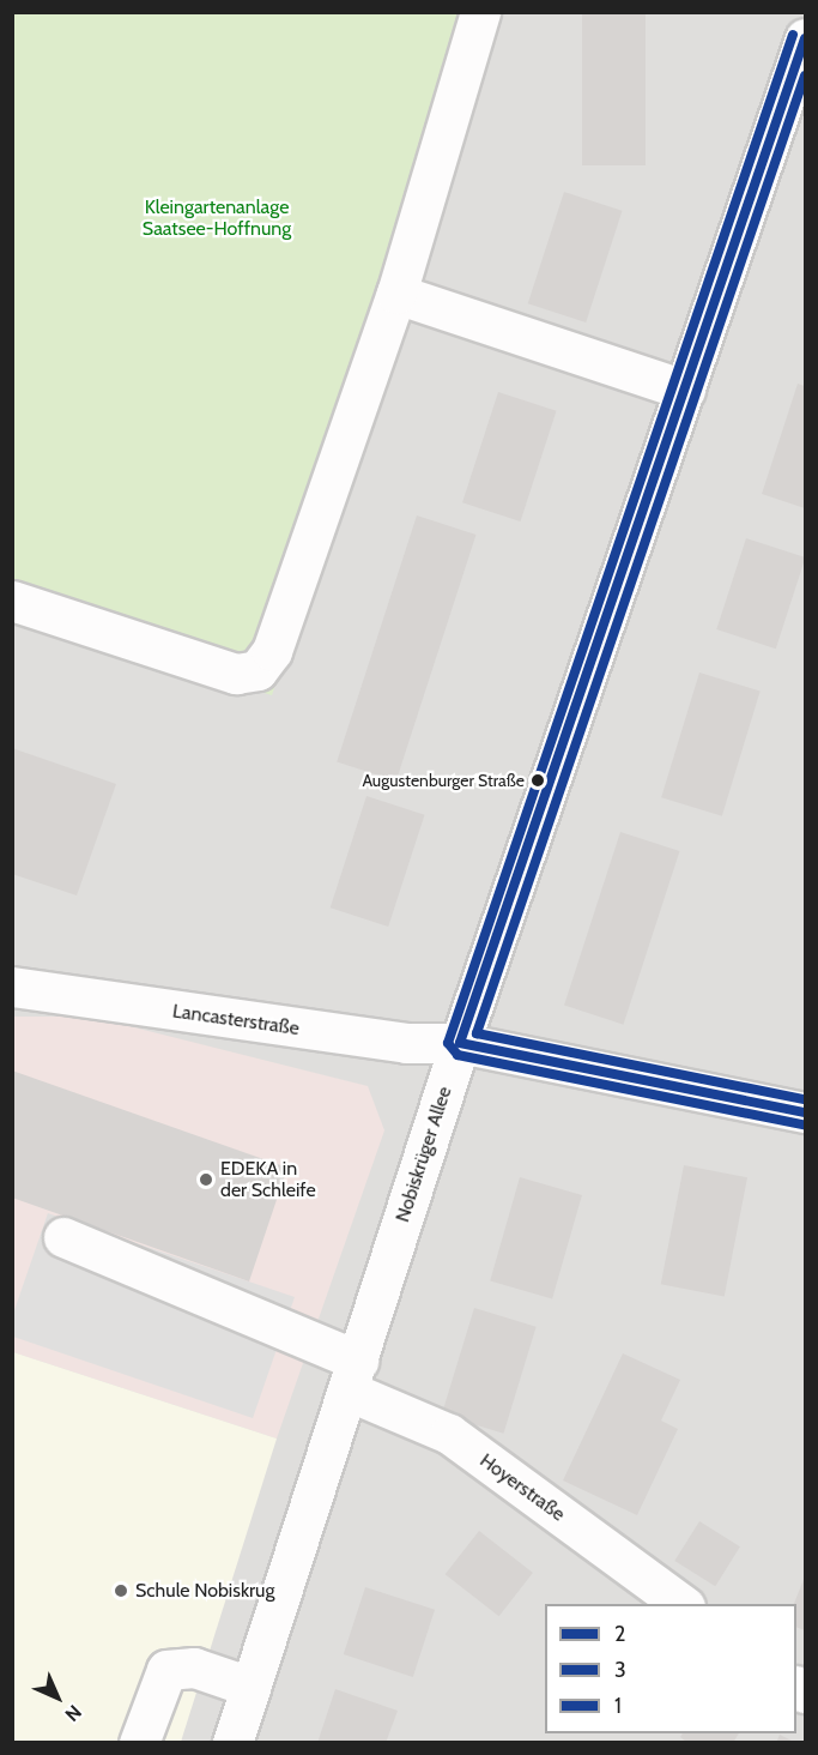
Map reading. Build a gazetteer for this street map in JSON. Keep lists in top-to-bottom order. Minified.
{"streets":{"street":["Lancasterstraße","Nobiskrüger Allee","Hoyerstraße"]},"crossings":[["Lancasterstraße","Nobiskrüger Allee"],["Nobiskrüger Allee","Hoyerstraße"]],"parks":["Kleingartenanlage Saatsee-Hoffnung"],"places":["Augustenburger Straße","EDEKA in der Schleife","Schule Nobiskrug"],"lines":["transit line 3","transit line 2","transit line 1"],"legend":["2","3","1"],"north":"bottom right"}
